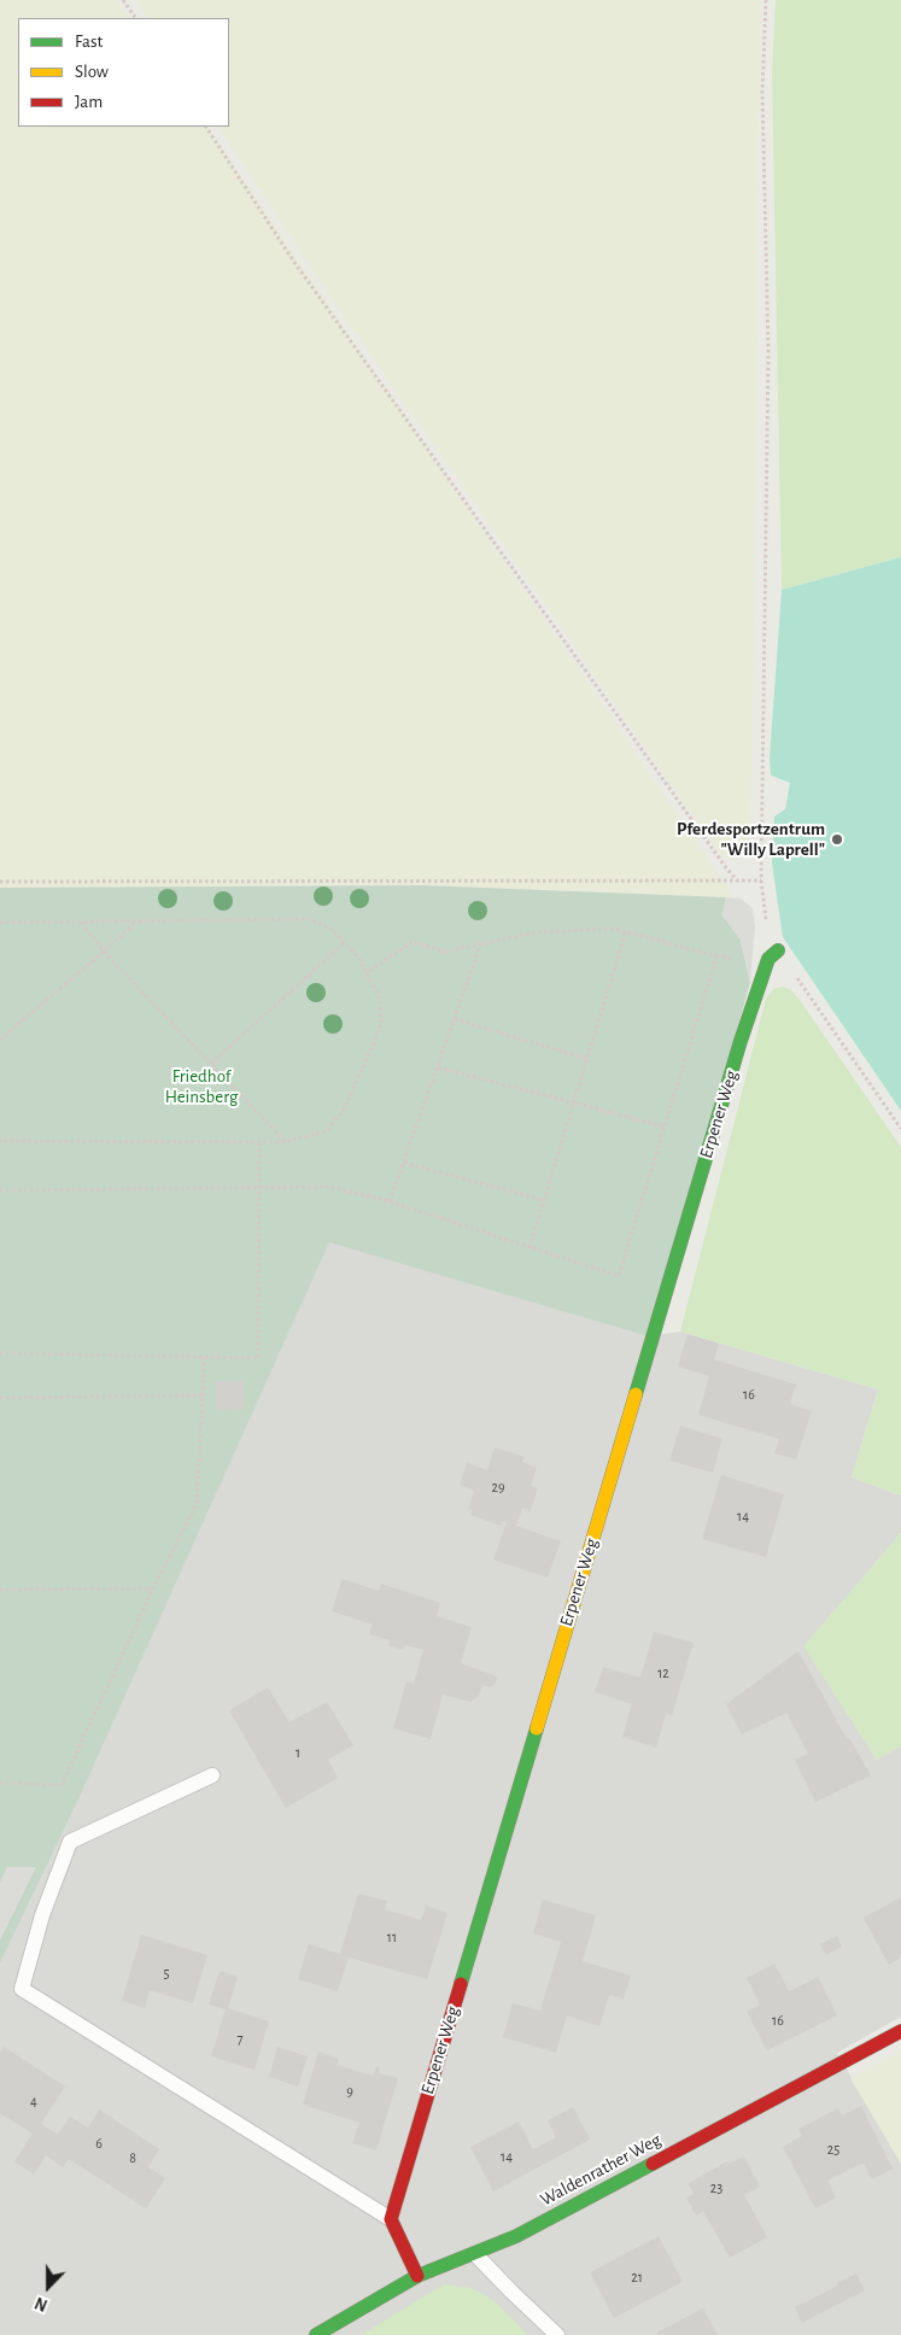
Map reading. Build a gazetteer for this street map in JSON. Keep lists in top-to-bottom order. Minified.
{"streets":{"street":["Erpener Weg","Waldenrather Weg"]},"parks":["Friedhof Heinsberg"],"places":["Pferdesportzentrum \"Willy Laprell\""],"house_numbers":["16","29","14","12","1","11","5","16","7","9","4","6","25","14","8","23","21"],"legend":["Fast","Slow","Jam"],"north":"bottom"}
